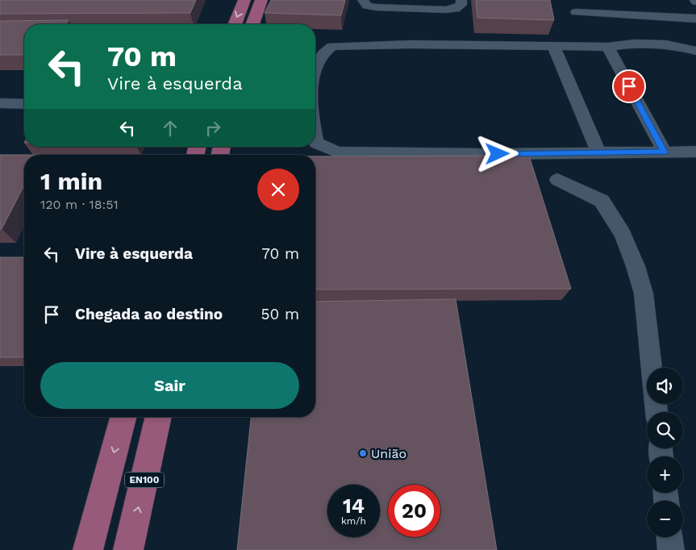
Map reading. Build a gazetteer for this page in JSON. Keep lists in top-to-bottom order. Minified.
{"streets":{"main road":["EN100"]},"places":["União"],"page":{"turn":["70 m","Vire à esquerda"],"heading":["1 min","120 m · 18:51"],"list":[{"name":"Vire à esquerda","value":"70 m"},{"name":"Chegada ao destino","value":"50 m"}],"buttons":"Sair","map_buttons":["+","−"],"speed":"14 km/h","limit":"20"}}
